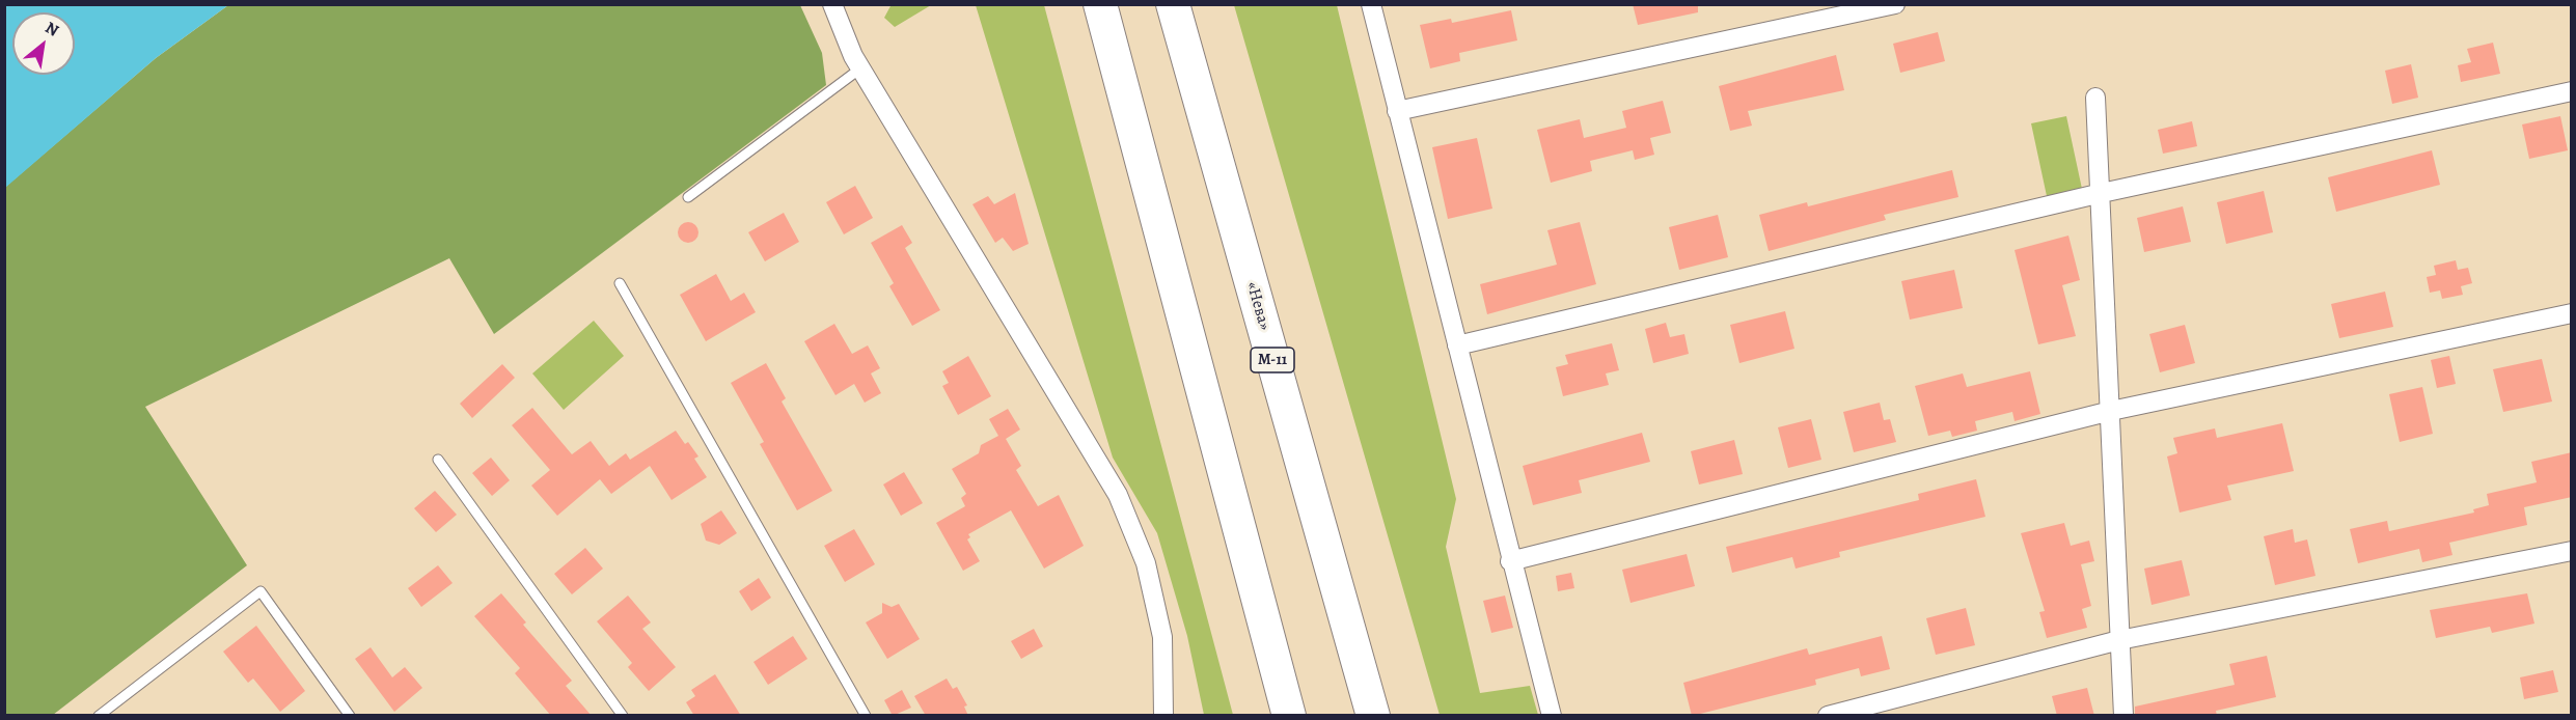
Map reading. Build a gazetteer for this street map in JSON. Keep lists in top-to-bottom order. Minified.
{"streets":{"highway":["«Нева»","М-11"]},"north":"top right"}
